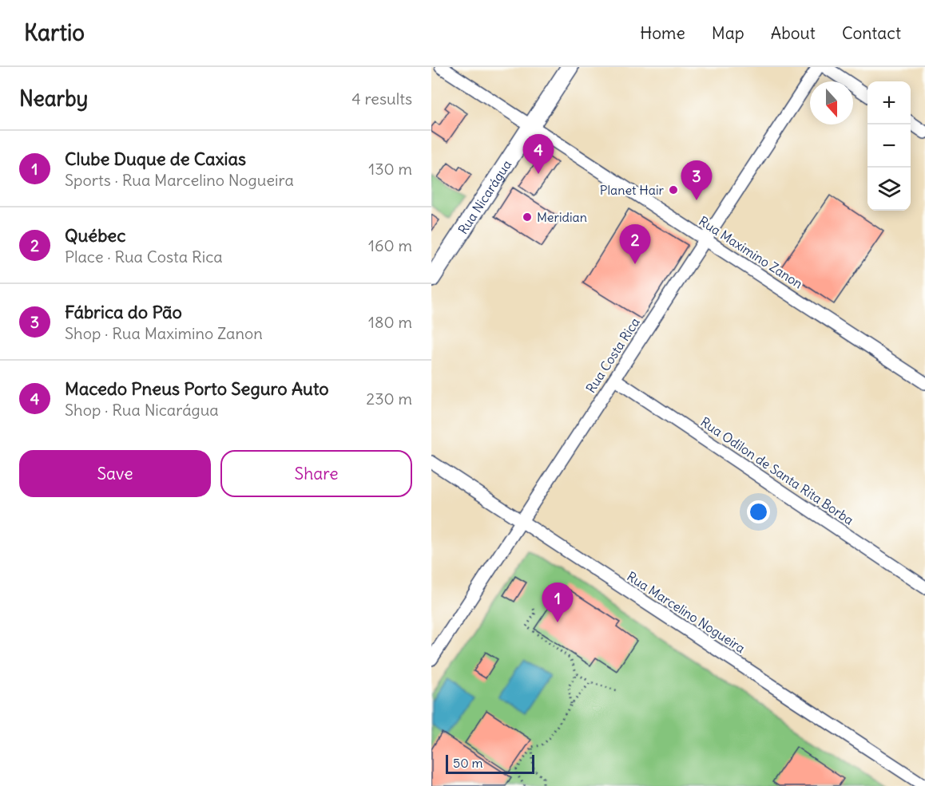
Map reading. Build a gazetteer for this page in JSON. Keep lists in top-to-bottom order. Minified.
{"streets":{"main road":["Rua Nicarágua"],"street":["Rua Maximino Zanon","Rua Costa Rica","Rua Odilon de Santa Rita Borba","Rua Marcelino Nogueira"]},"crossings":[["Rua Nicarágua","Rua Maximino Zanon"],["Rua Maximino Zanon","Rua Costa Rica"],["Rua Costa Rica","Rua Odilon de Santa Rita Borba"],["Rua Costa Rica","Rua Marcelino Nogueira"]],"places":["Planet Hair","Meridian"],"scale_bar":"50 m","north":"bottom","page":{"header":"Kartio","nav":["Home","Map","About","Contact"],"heading":["Nearby","4 results"],"map_buttons":["+","−"],"list":[{"mark":"1","name":"Clube Duque de Caxias","note":"Sports · Rua Marcelino Nogueira","value":"130 m"},{"mark":"2","name":"Québec","note":"Place · Rua Costa Rica","value":"160 m"},{"mark":"3","name":"Fábrica do Pão","note":"Shop · Rua Maximino Zanon","value":"180 m"},{"mark":"4","name":"Macedo Pneus Porto Seguro Auto","note":"Shop · Rua Nicarágua","value":"230 m"}],"pins":["4","3","2","1"],"buttons":["Save","Share"],"scale":"50 m"}}
